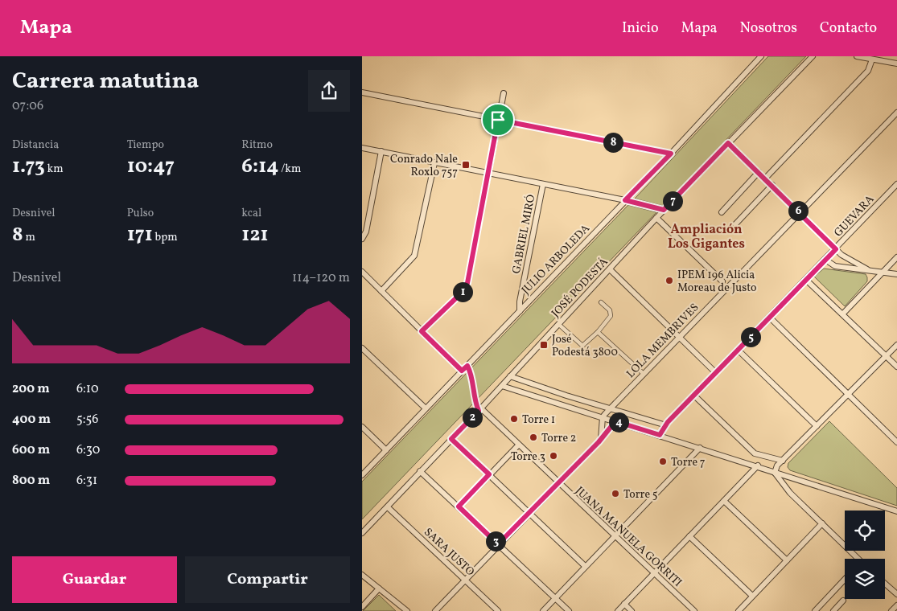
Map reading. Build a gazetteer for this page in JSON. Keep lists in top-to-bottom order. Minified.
{"streets":{"street":["GUEVARA","GABRIEL MIRÓ","JULIO ARBOLEDA","JOSÉ PODESTÁ","LOLA MEMBRIVES","JUANA MANUELA GORRITI","SARA JUSTO"]},"crossings":[["GABRIEL MIRÓ","JULIO ARBOLEDA"],["JOSÉ PODESTÁ","JUANA MANUELA GORRITI"],["JOSÉ PODESTÁ","SARA JUSTO"]],"districts":["Ampliación Los Gigantes"],"places":{"transit":["Conrado Nale Roxlo 757","José Podestá 3800"],"other":["IPEM 196 Alicia Moreau de Justo","Torre 1","Torre 2","Torre 3","Torre 7","Torre 5"]},"page":{"header":"Mapa","nav":["Inicio","Mapa","Nosotros","Contacto"],"heading":["Carrera matutina","07:06"],"stats":[["Distancia","1.73 km"],["Tiempo","10:47"],["Ritmo","6:14 /km"],["Desnivel","8 m"],["Pulso","171 bpm"],["kcal","121"]],"pins":["8","7","6","1","5","2","4","3"],"chart":["Desnivel","114–120 m"],"list":[{"name":"200 m","note":"6:10"},{"name":"400 m","note":"5:56"},{"name":"600 m","note":"6:30"},{"name":"800 m","note":"6:31"}],"buttons":["Guardar","Compartir"]}}
